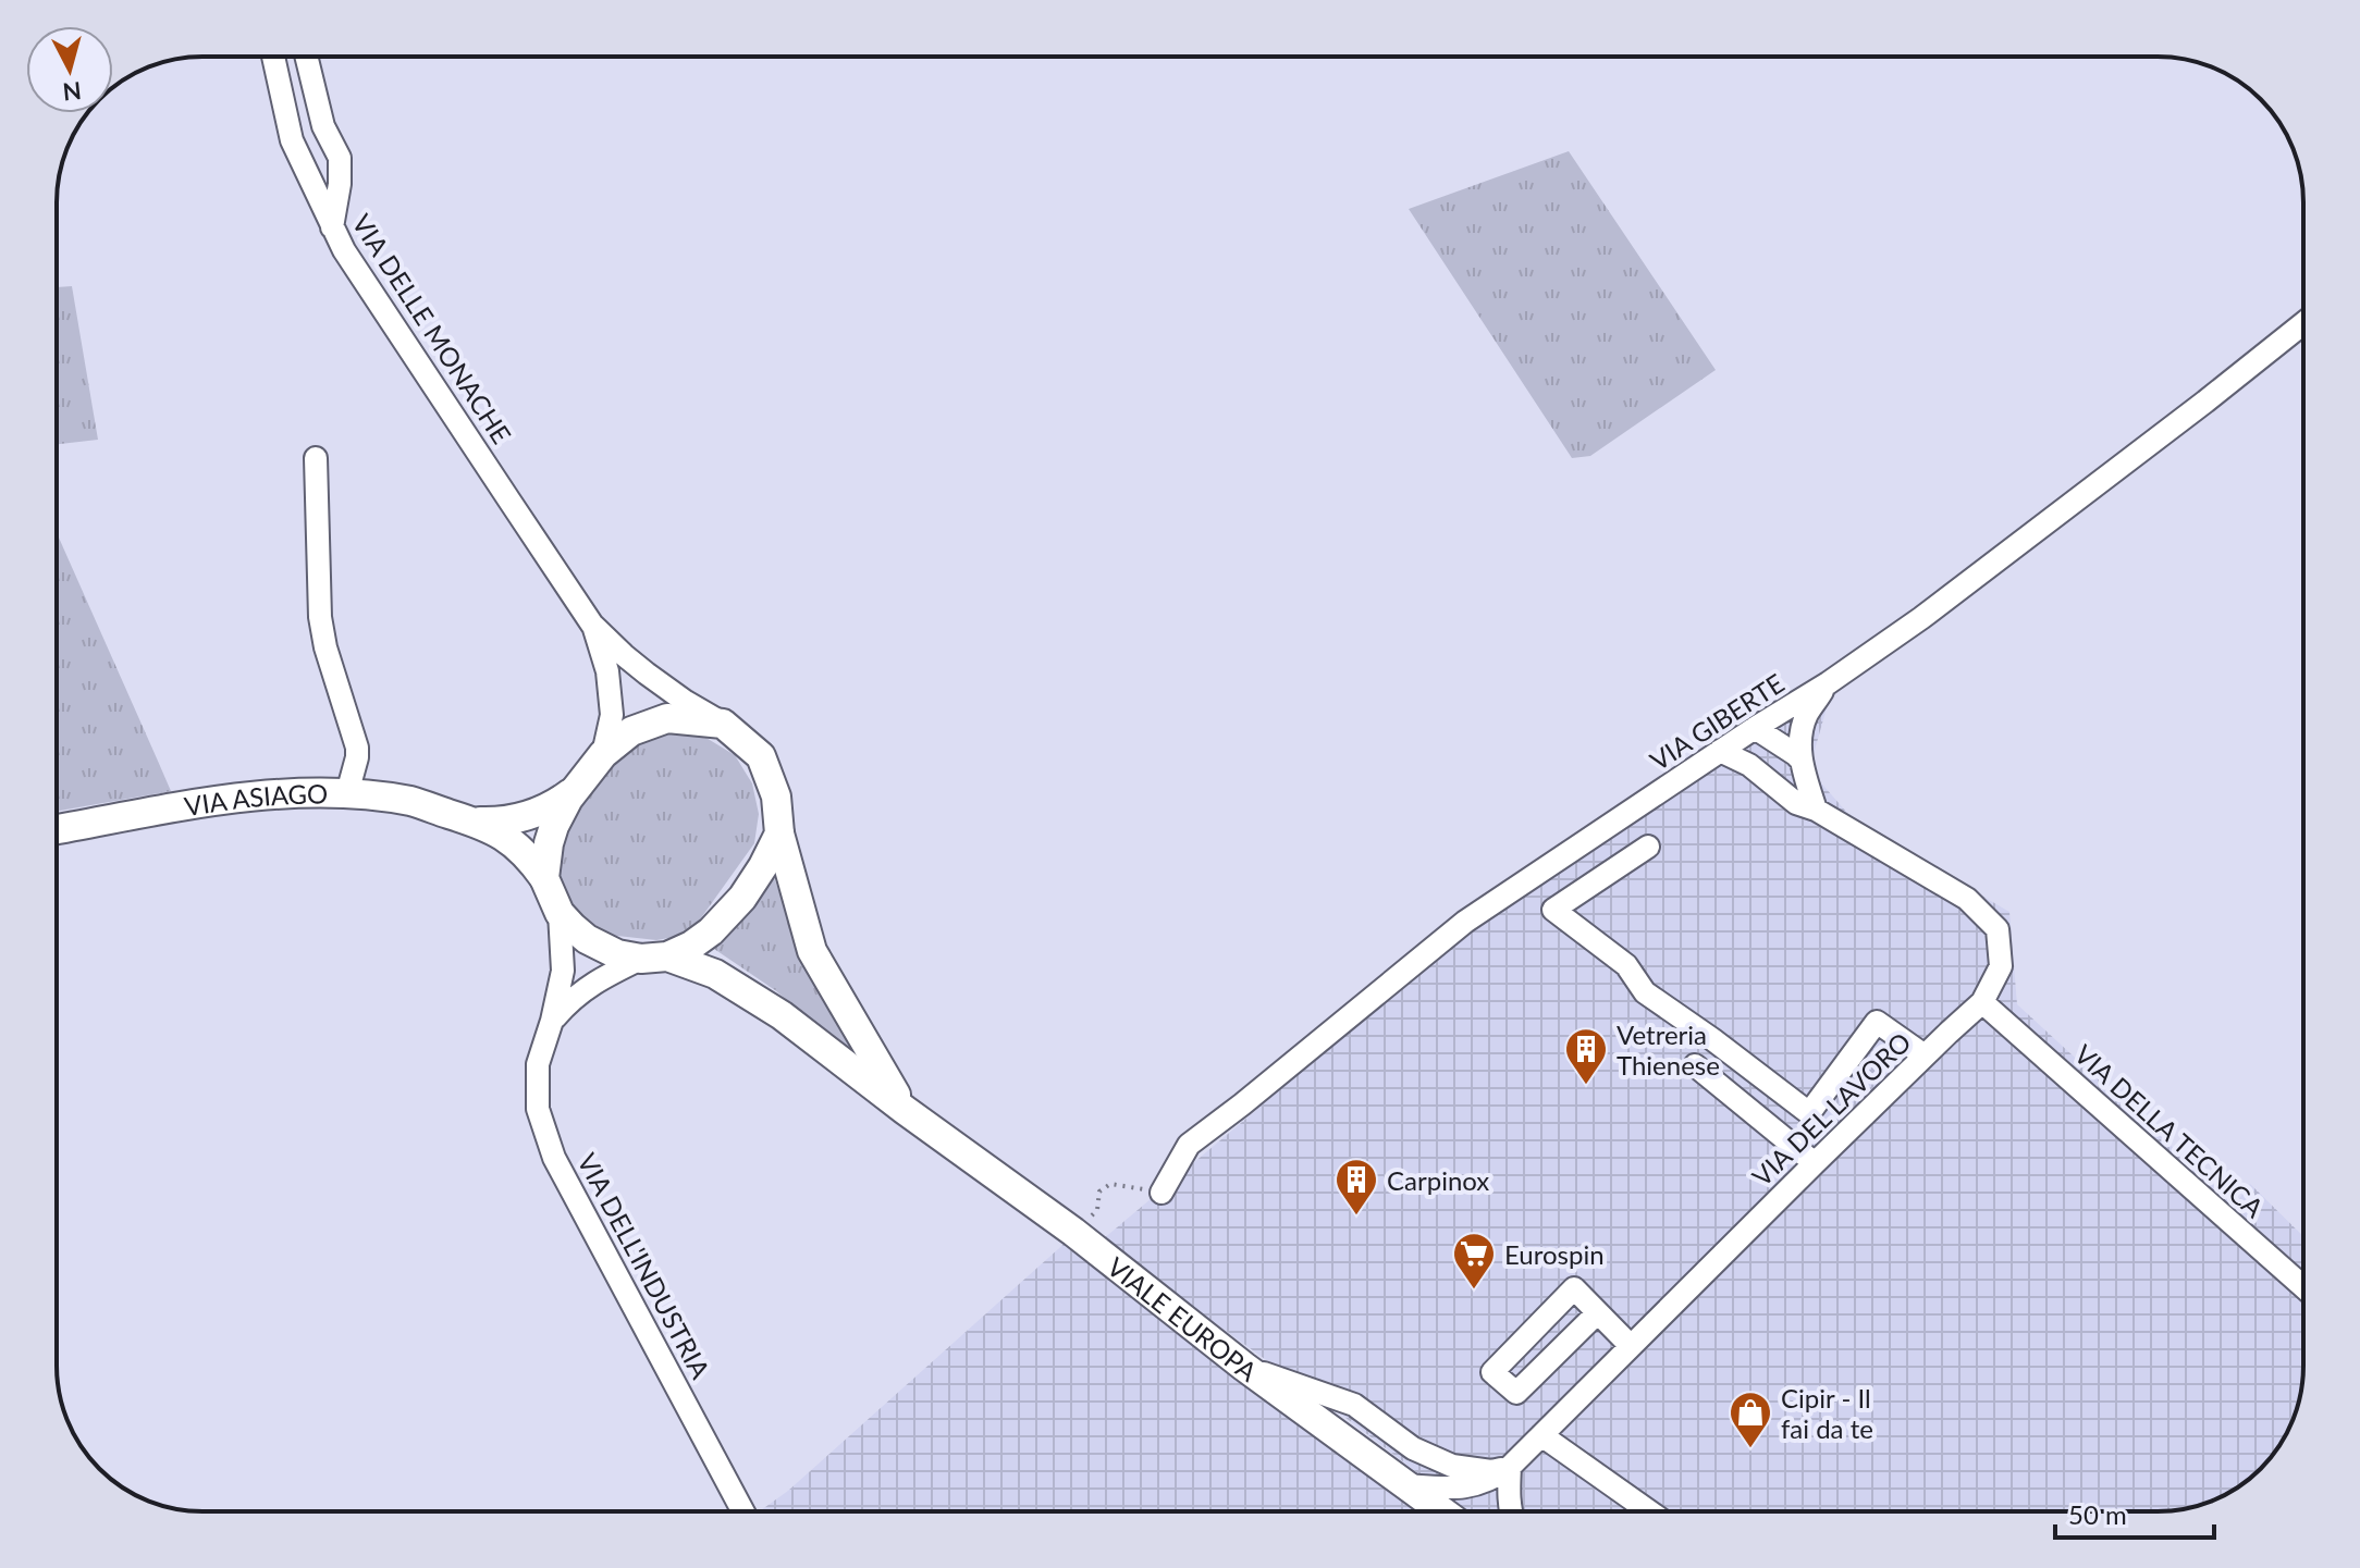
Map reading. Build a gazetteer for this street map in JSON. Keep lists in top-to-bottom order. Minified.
{"streets":{"main road":["VIA ASIAGO","VIALE EUROPA"],"street":["VIA DELLE MONACHE","VIA GIBERTE","VIA DEL LAVORO","VIA DELLA TECNICA","VIA DELL'INDUSTRIA"]},"crossings":[["VIA GIBERTE","VIA DEL LAVORO"],["VIA DEL LAVORO","VIA DELLA TECNICA"],["VIA DEL LAVORO","VIALE EUROPA"],["VIA DELL'INDUSTRIA","VIALE EUROPA"]],"places":{"building":["Vetreria Thienese","Carpinox"],"supermarket":["Eurospin"],"shop":["Cipir - Il fai da te"]},"scale_bar":"50 m","north":"bottom"}
